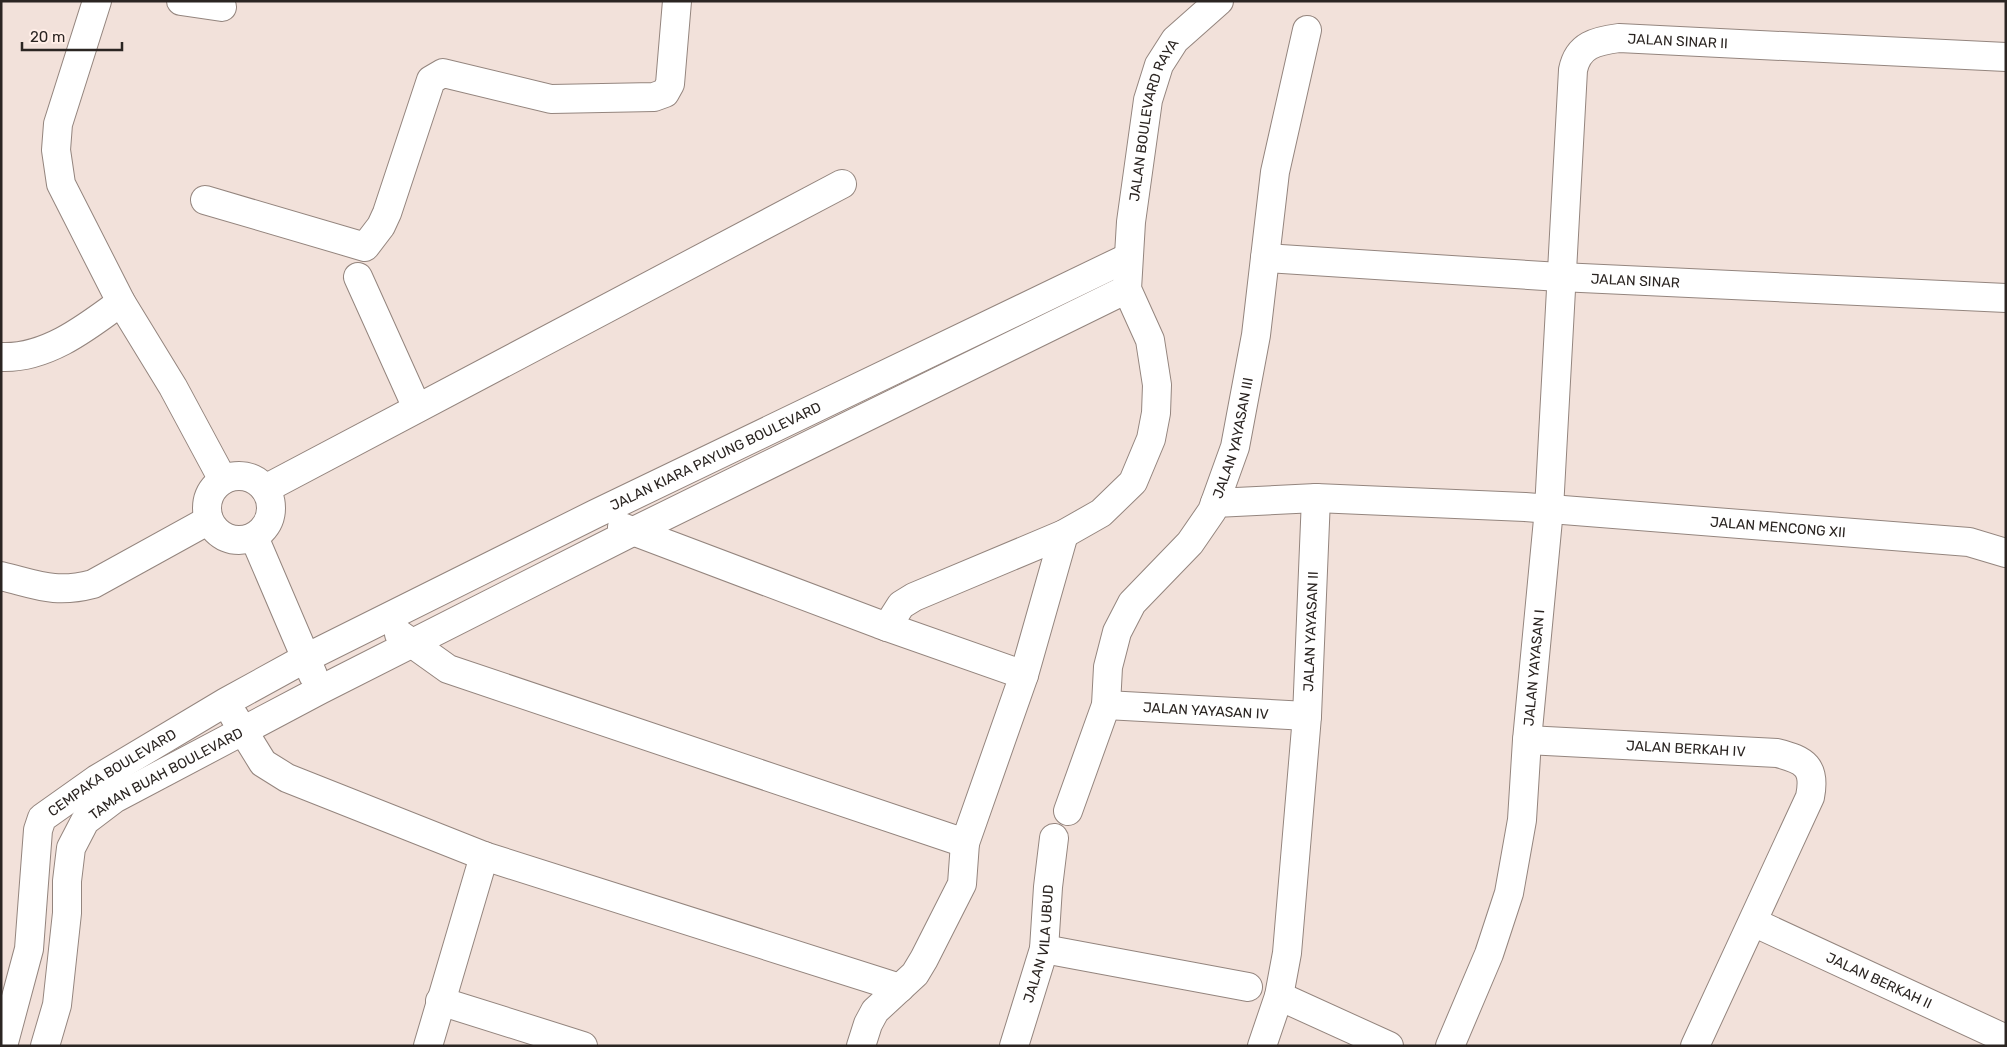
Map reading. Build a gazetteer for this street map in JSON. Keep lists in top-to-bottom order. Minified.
{"streets":{"street":["JALAN SINAR II","JALAN BOULEVARD RAYA","JALAN SINAR","JALAN YAYASAN III","JALAN KIARA PAYUNG BOULEVARD","JALAN MENCONG XII","JALAN YAYASAN II","JALAN YAYASAN I","JALAN YAYASAN IV","JALAN BERKAH IV","CEMPAKA BOULEVARD","TAMAN BUAH BOULEVARD","JALAN VILA UBUD","JALAN BERKAH II"]},"crossings":[["JALAN SINAR II","JALAN SINAR"],["JALAN SINAR II","JALAN YAYASAN I"],["JALAN BOULEVARD RAYA","JALAN KIARA PAYUNG BOULEVARD"],["JALAN SINAR","JALAN YAYASAN III"],["JALAN SINAR","JALAN YAYASAN I"],["JALAN YAYASAN III","JALAN YAYASAN IV"],["JALAN KIARA PAYUNG BOULEVARD","CEMPAKA BOULEVARD"],["JALAN MENCONG XII","JALAN YAYASAN I"],["JALAN YAYASAN II","JALAN YAYASAN IV"],["JALAN YAYASAN I","JALAN BERKAH IV"],["JALAN BERKAH IV","JALAN BERKAH II"]],"scale_bar":"20 m"}
